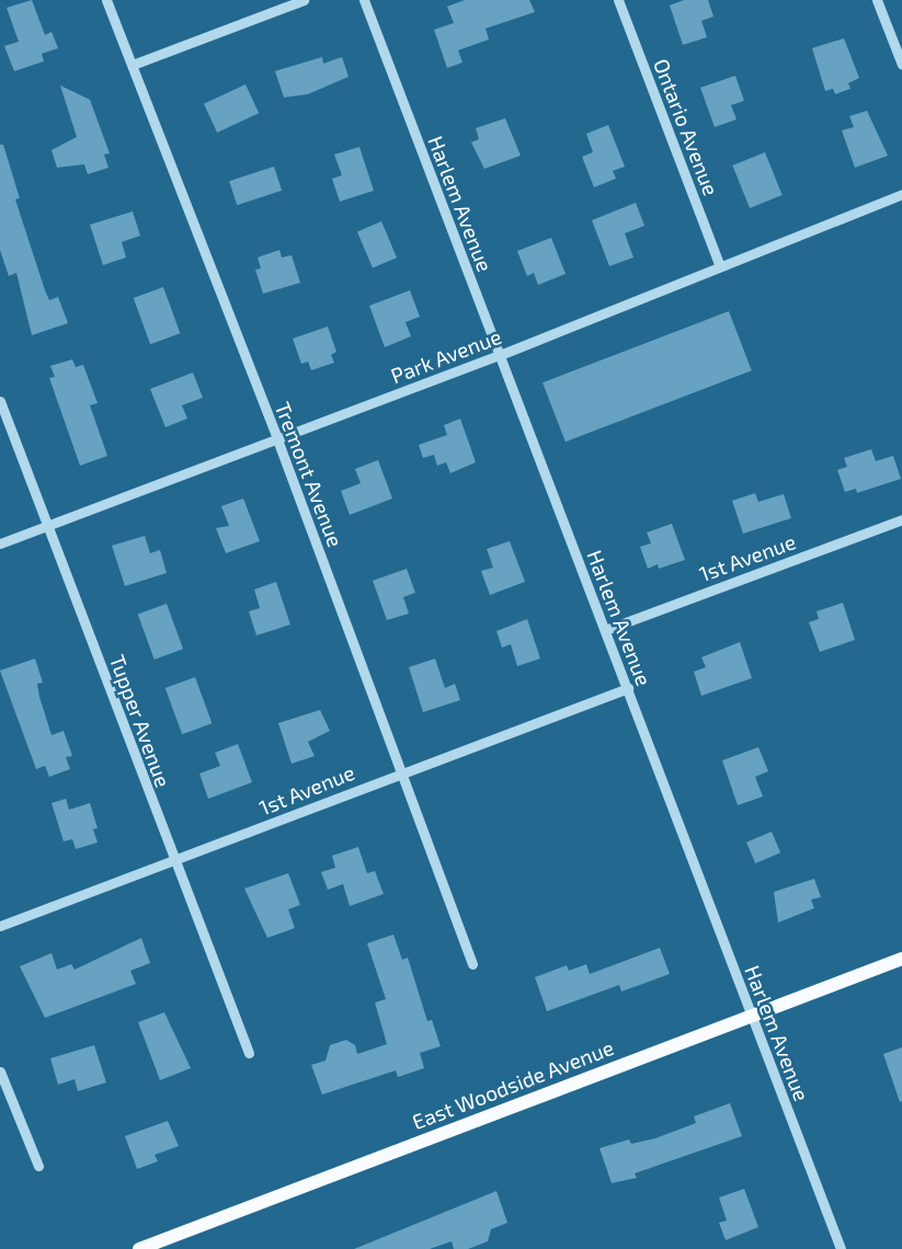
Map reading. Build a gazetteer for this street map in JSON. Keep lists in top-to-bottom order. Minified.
{"streets":{"main road":["East Woodside Avenue"],"street":["Ontario Avenue","Harlem Avenue","Park Avenue","Tremont Avenue","1st Avenue","Tupper Avenue"]},"crossings":[["Ontario Avenue","Park Avenue"],["Harlem Avenue","Park Avenue"],["Harlem Avenue","1st Avenue"],["Harlem Avenue","East Woodside Avenue"],["Park Avenue","Tremont Avenue"],["Park Avenue","Tupper Avenue"],["Tremont Avenue","1st Avenue"],["1st Avenue","Tupper Avenue"]]}
